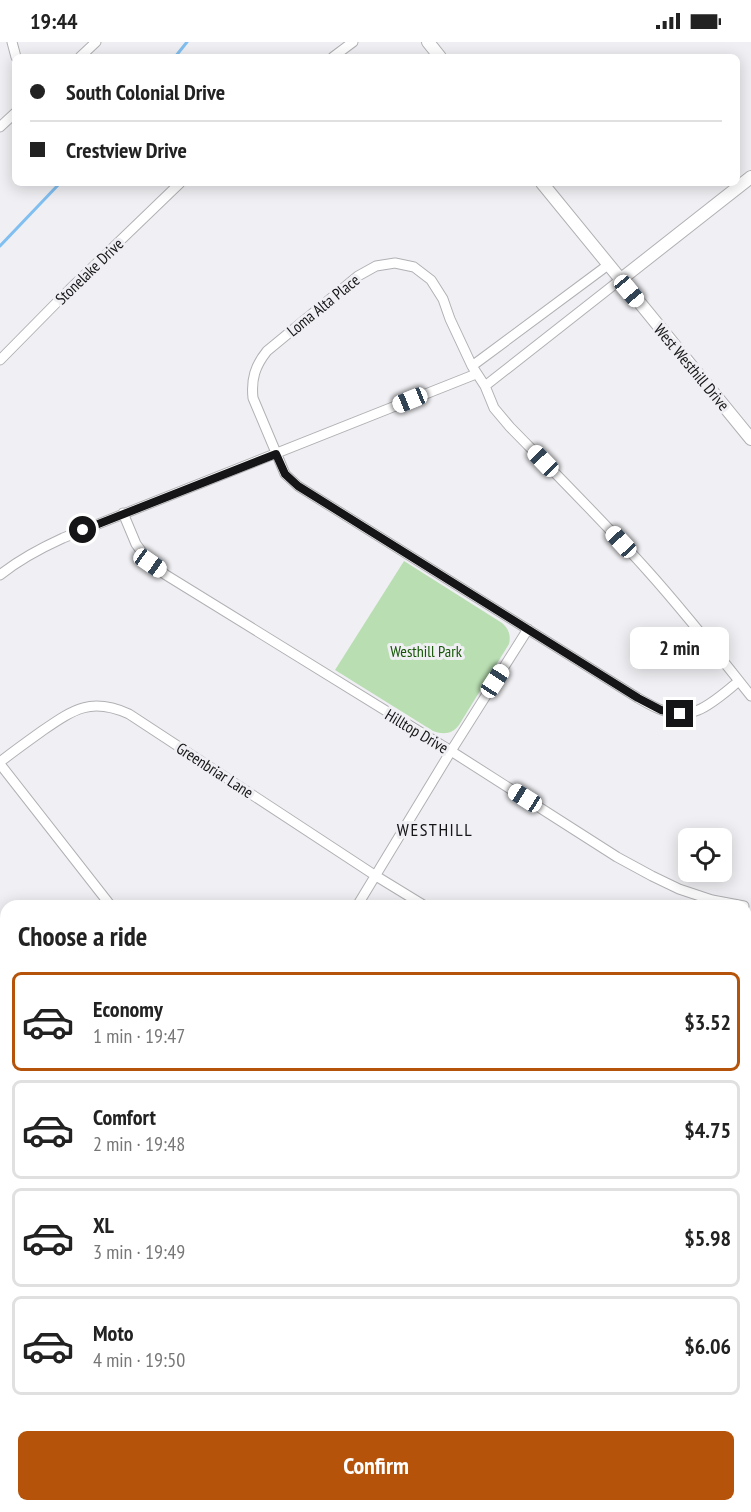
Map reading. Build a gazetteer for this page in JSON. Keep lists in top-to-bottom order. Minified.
{"streets":{"street":["Stonelake Drive","Loma Alta Place","West Westhill Drive","Hilltop Drive","Greenbriar Lane"]},"districts":["WESTHILL"],"parks":["Westhill Park"],"page":{"status":"19:44","banner":["South Colonial Drive","Crestview Drive"],"bubble":"2 min","heading":"Choose a ride","list":[{"name":"Economy","note":"1 min · 19:47","value":"$3.52"},{"name":"Comfort","note":"2 min · 19:48","value":"$4.75"},{"name":"XL","note":"3 min · 19:49","value":"$5.98"},{"name":"Moto","note":"4 min · 19:50","value":"$6.06"}],"buttons":"Confirm"}}
